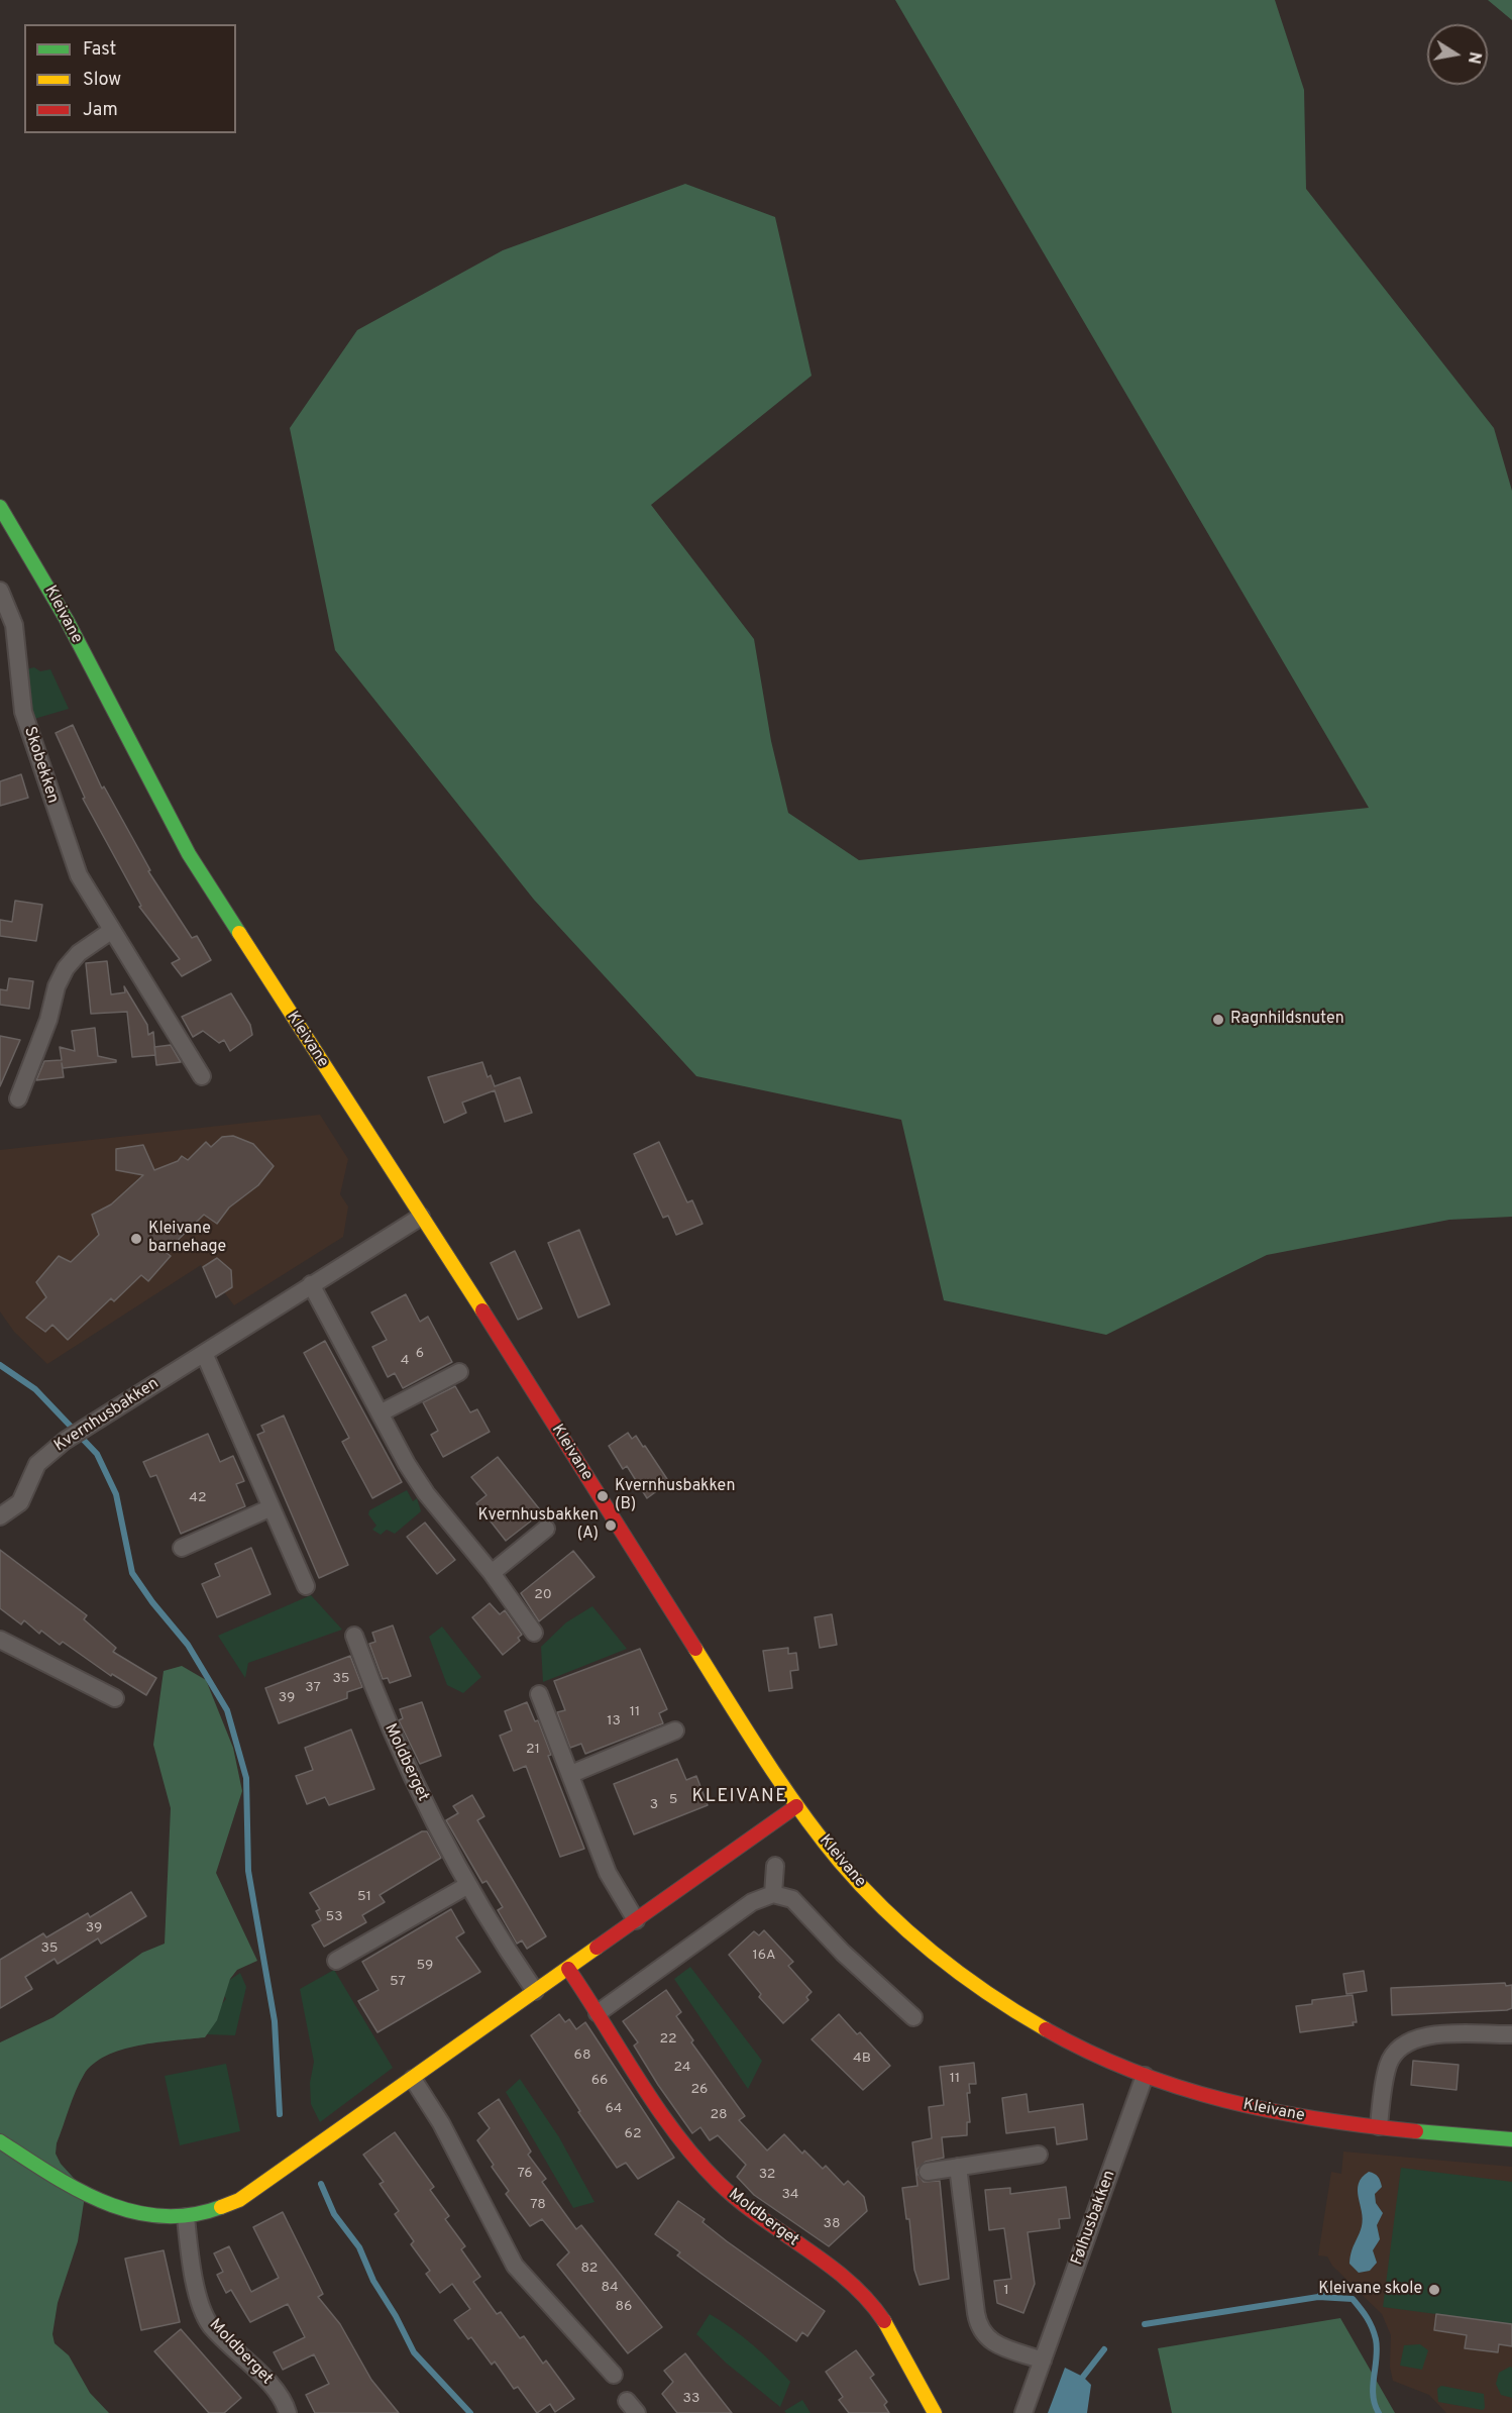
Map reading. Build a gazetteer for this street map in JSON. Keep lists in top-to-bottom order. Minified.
{"streets":{"street":["Kleivane","Skobekken","Kvernhusbakken","Moldberget","Følhusbakken"]},"crossings":[["Kleivane","Kvernhusbakken"],["Kleivane","Følhusbakken"]],"districts":["KLEIVANE"],"places":["Ragnhildsnuten","Kleivane barnehage","Kvernhusbakken (B)","Kvernhusbakken (A)","Kleivane skole"],"house_numbers":["6","4","42","20","35","37","39","11","13","21","5","3","51","53","39","35","16A","59","57","22","68","4B","24","11","66","26","64","28","62","76","32","34","78","38","82","84","1","86","33"],"legend":["Fast","Slow","Jam"],"north":"right"}
